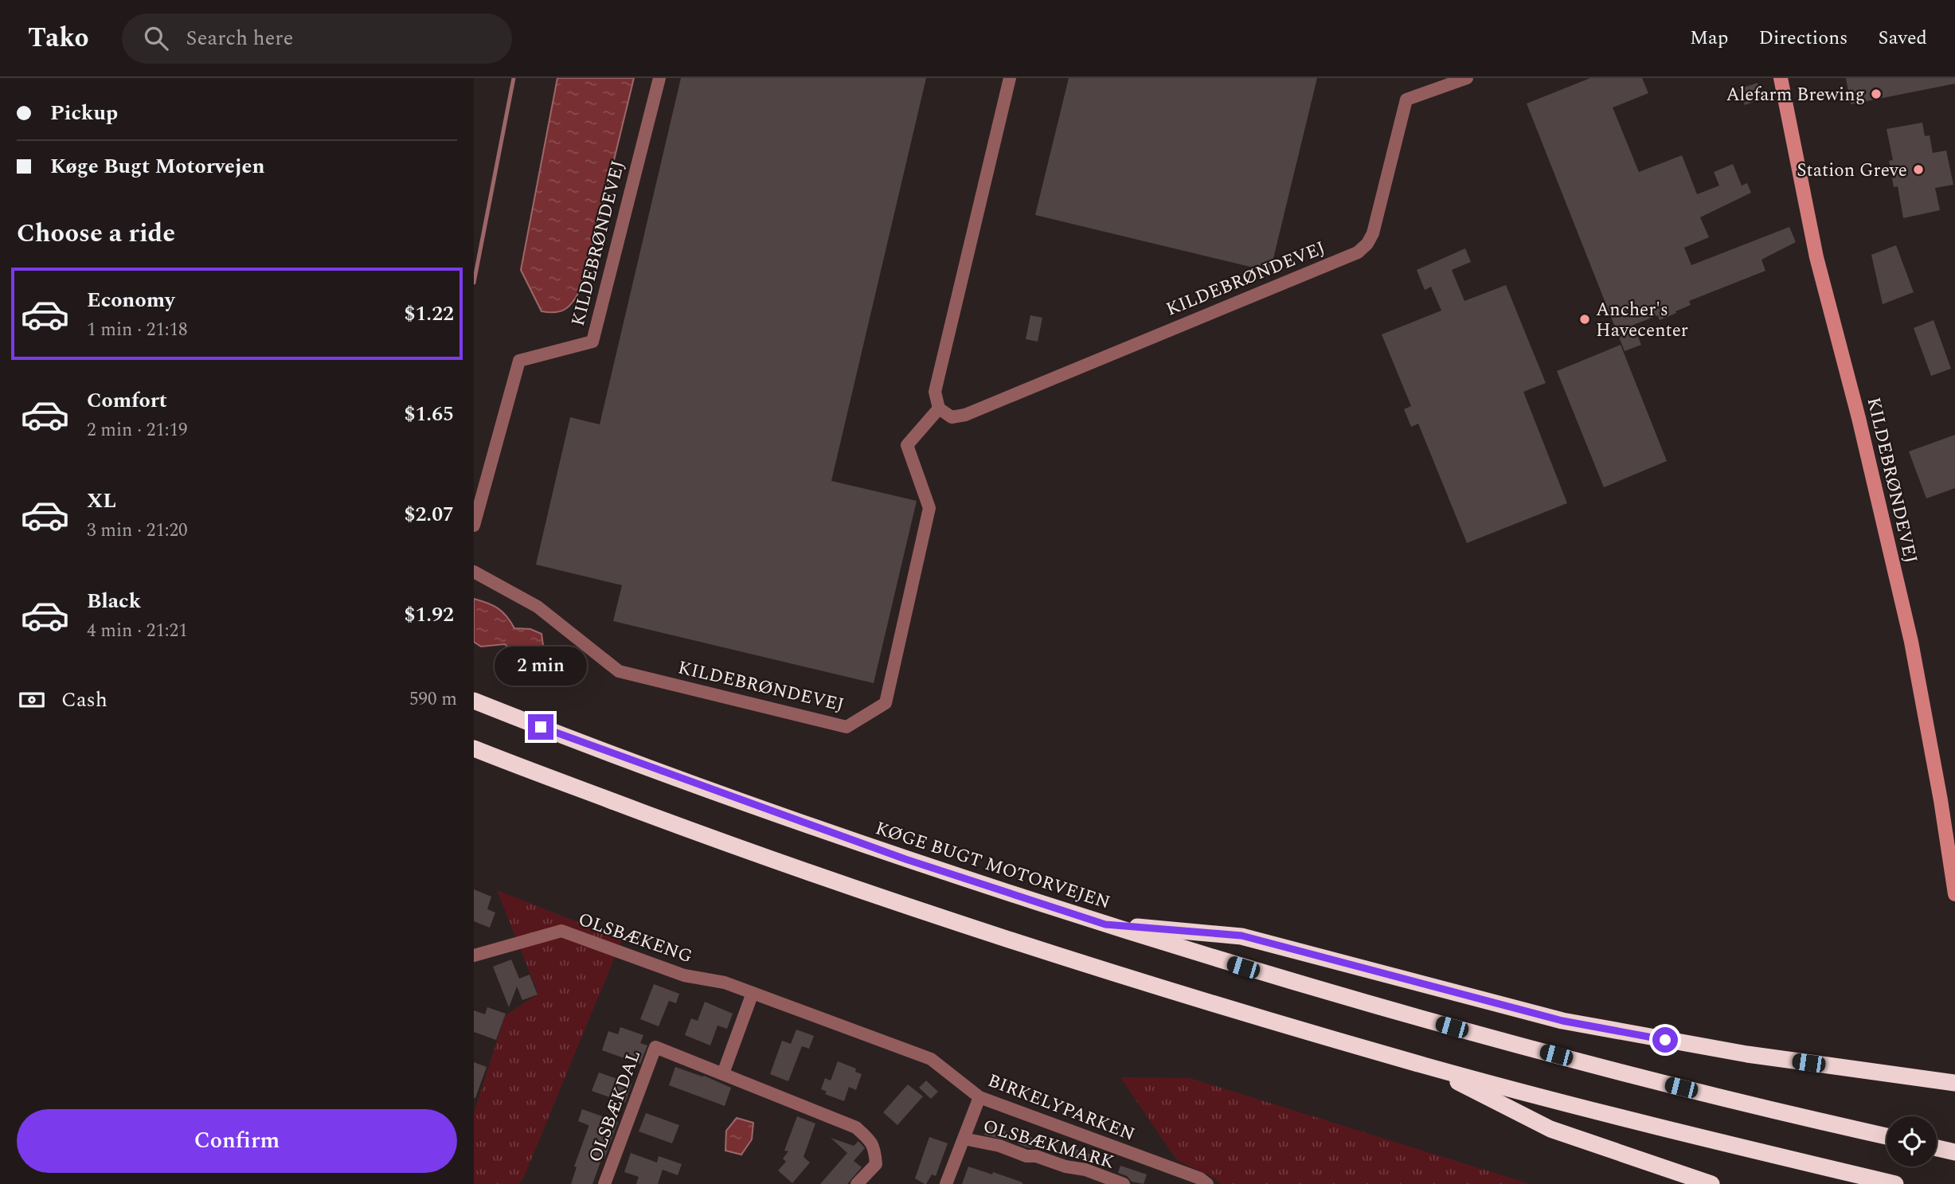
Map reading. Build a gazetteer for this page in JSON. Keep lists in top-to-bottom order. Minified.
{"streets":{"highway":["KØGE BUGT MOTORVEJEN"],"street":["KILDEBRØNDEVEJ","OLSBÆKENG","OLSBÆKDAL","BIRKELYPARKEN","OLSBÆKMARK"]},"crossings":[["OLSBÆKENG","BIRKELYPARKEN"],["BIRKELYPARKEN","OLSBÆKMARK"]],"places":["Alefarm Brewing","Station Greve","Ancher's Havecenter"],"page":{"header":"Tako","search":"Search here","nav":["Map","Directions","Saved"],"banner":["Pickup","Køge Bugt Motorvejen"],"heading":"Choose a ride","list":[{"name":"Economy","note":"1 min · 21:18","value":"$1.22"},{"name":"Comfort","note":"2 min · 21:19","value":"$1.65"},{"name":"XL","note":"3 min · 21:20","value":"$2.07"},{"name":"Black","note":"4 min · 21:21","value":"$1.92"}],"bubble":"2 min","pay":["Cash","590 m"],"buttons":"Confirm"}}
